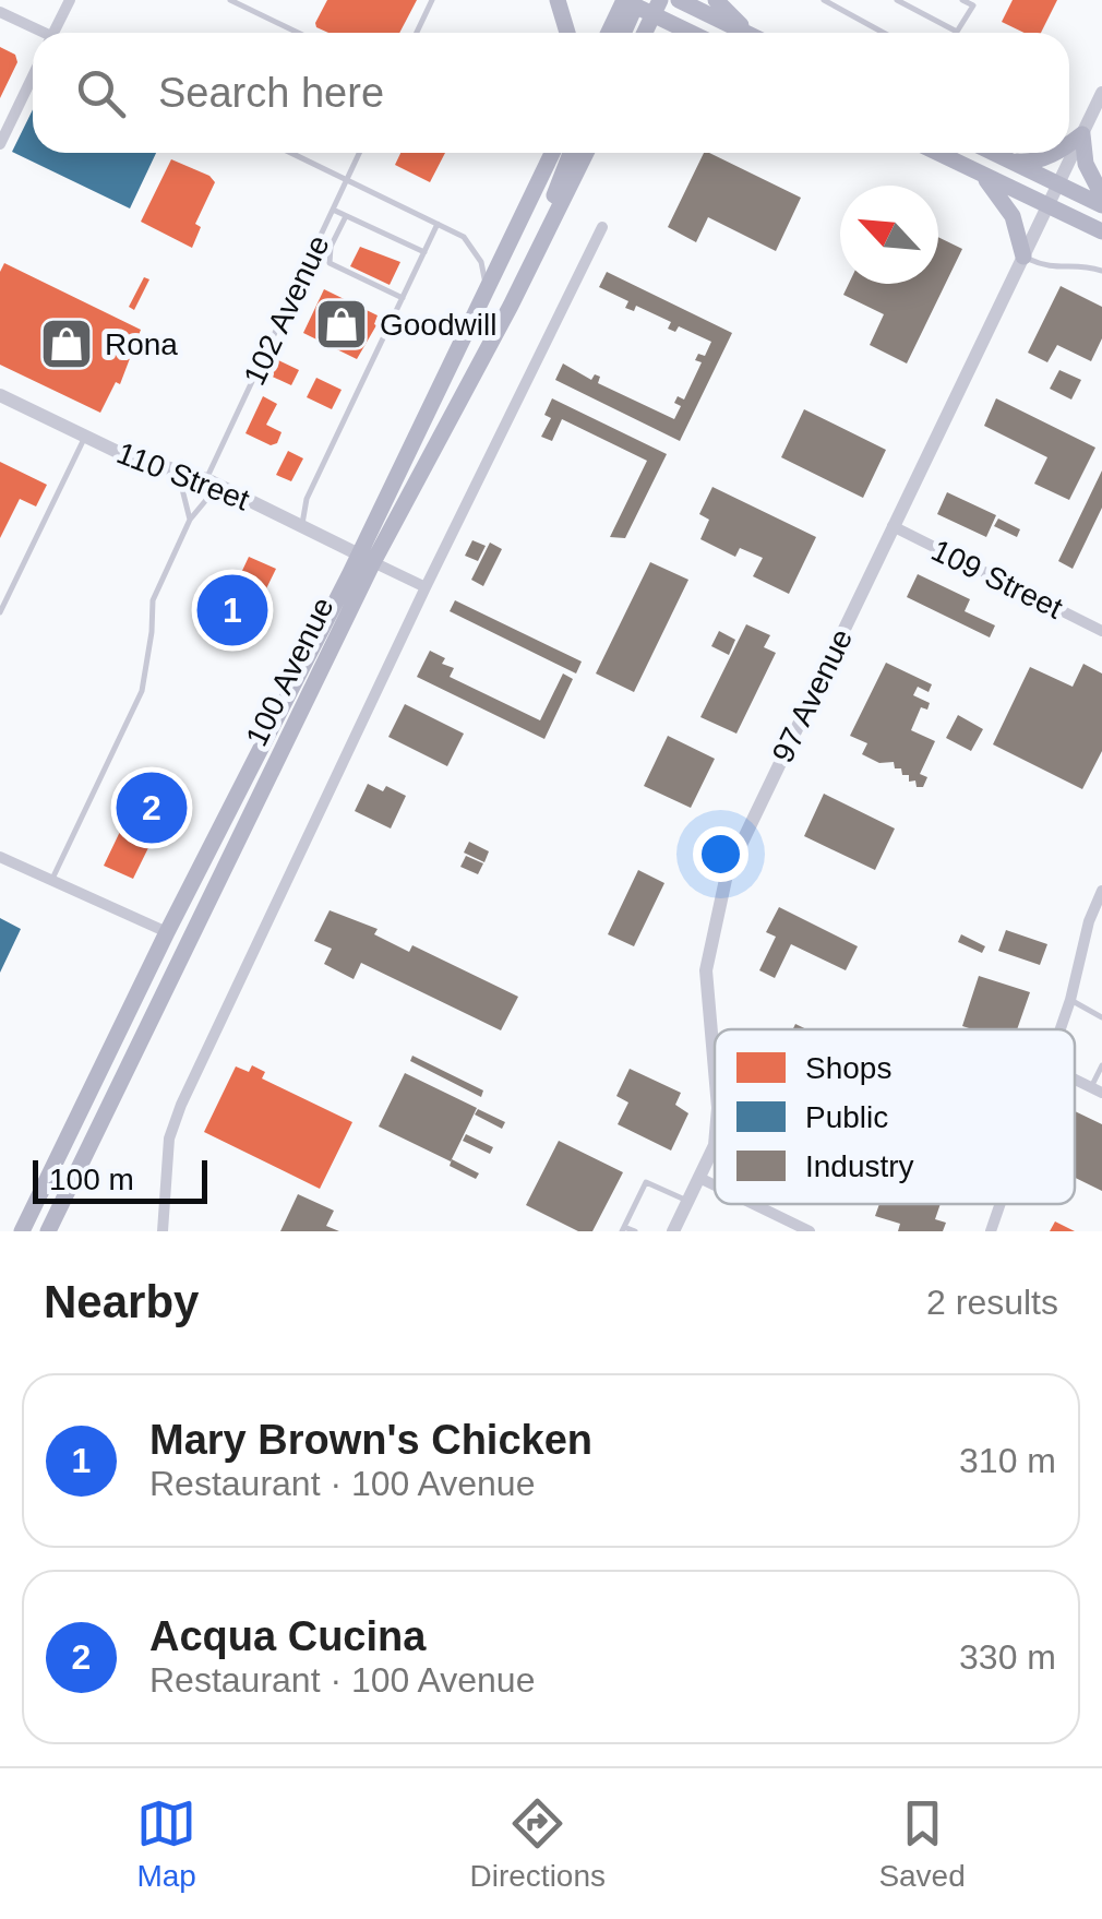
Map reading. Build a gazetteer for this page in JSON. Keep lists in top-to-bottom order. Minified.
{"streets":{"main road":["100 Avenue"],"street":["110 Street","109 Street","97 Avenue"],"lane":["102 Avenue"]},"crossings":[["102 Avenue","110 Street"],["110 Street","100 Avenue"],["109 Street","97 Avenue"]],"places":{"shop":["Goodwill","Rona"]},"legend":["Shops","Public","Industry"],"scale_bar":"100 m","north":"top left","page":{"search":"Search here","pins":["1","2"],"scale":"100 m","heading":["Nearby","2 results"],"list":[{"mark":"1","name":"Mary Brown's Chicken","note":"Restaurant · 100 Avenue","value":"310 m"},{"mark":"2","name":"Acqua Cucina","note":"Restaurant · 100 Avenue","value":"330 m"}],"nav":["Map","Directions","Saved"]}}
